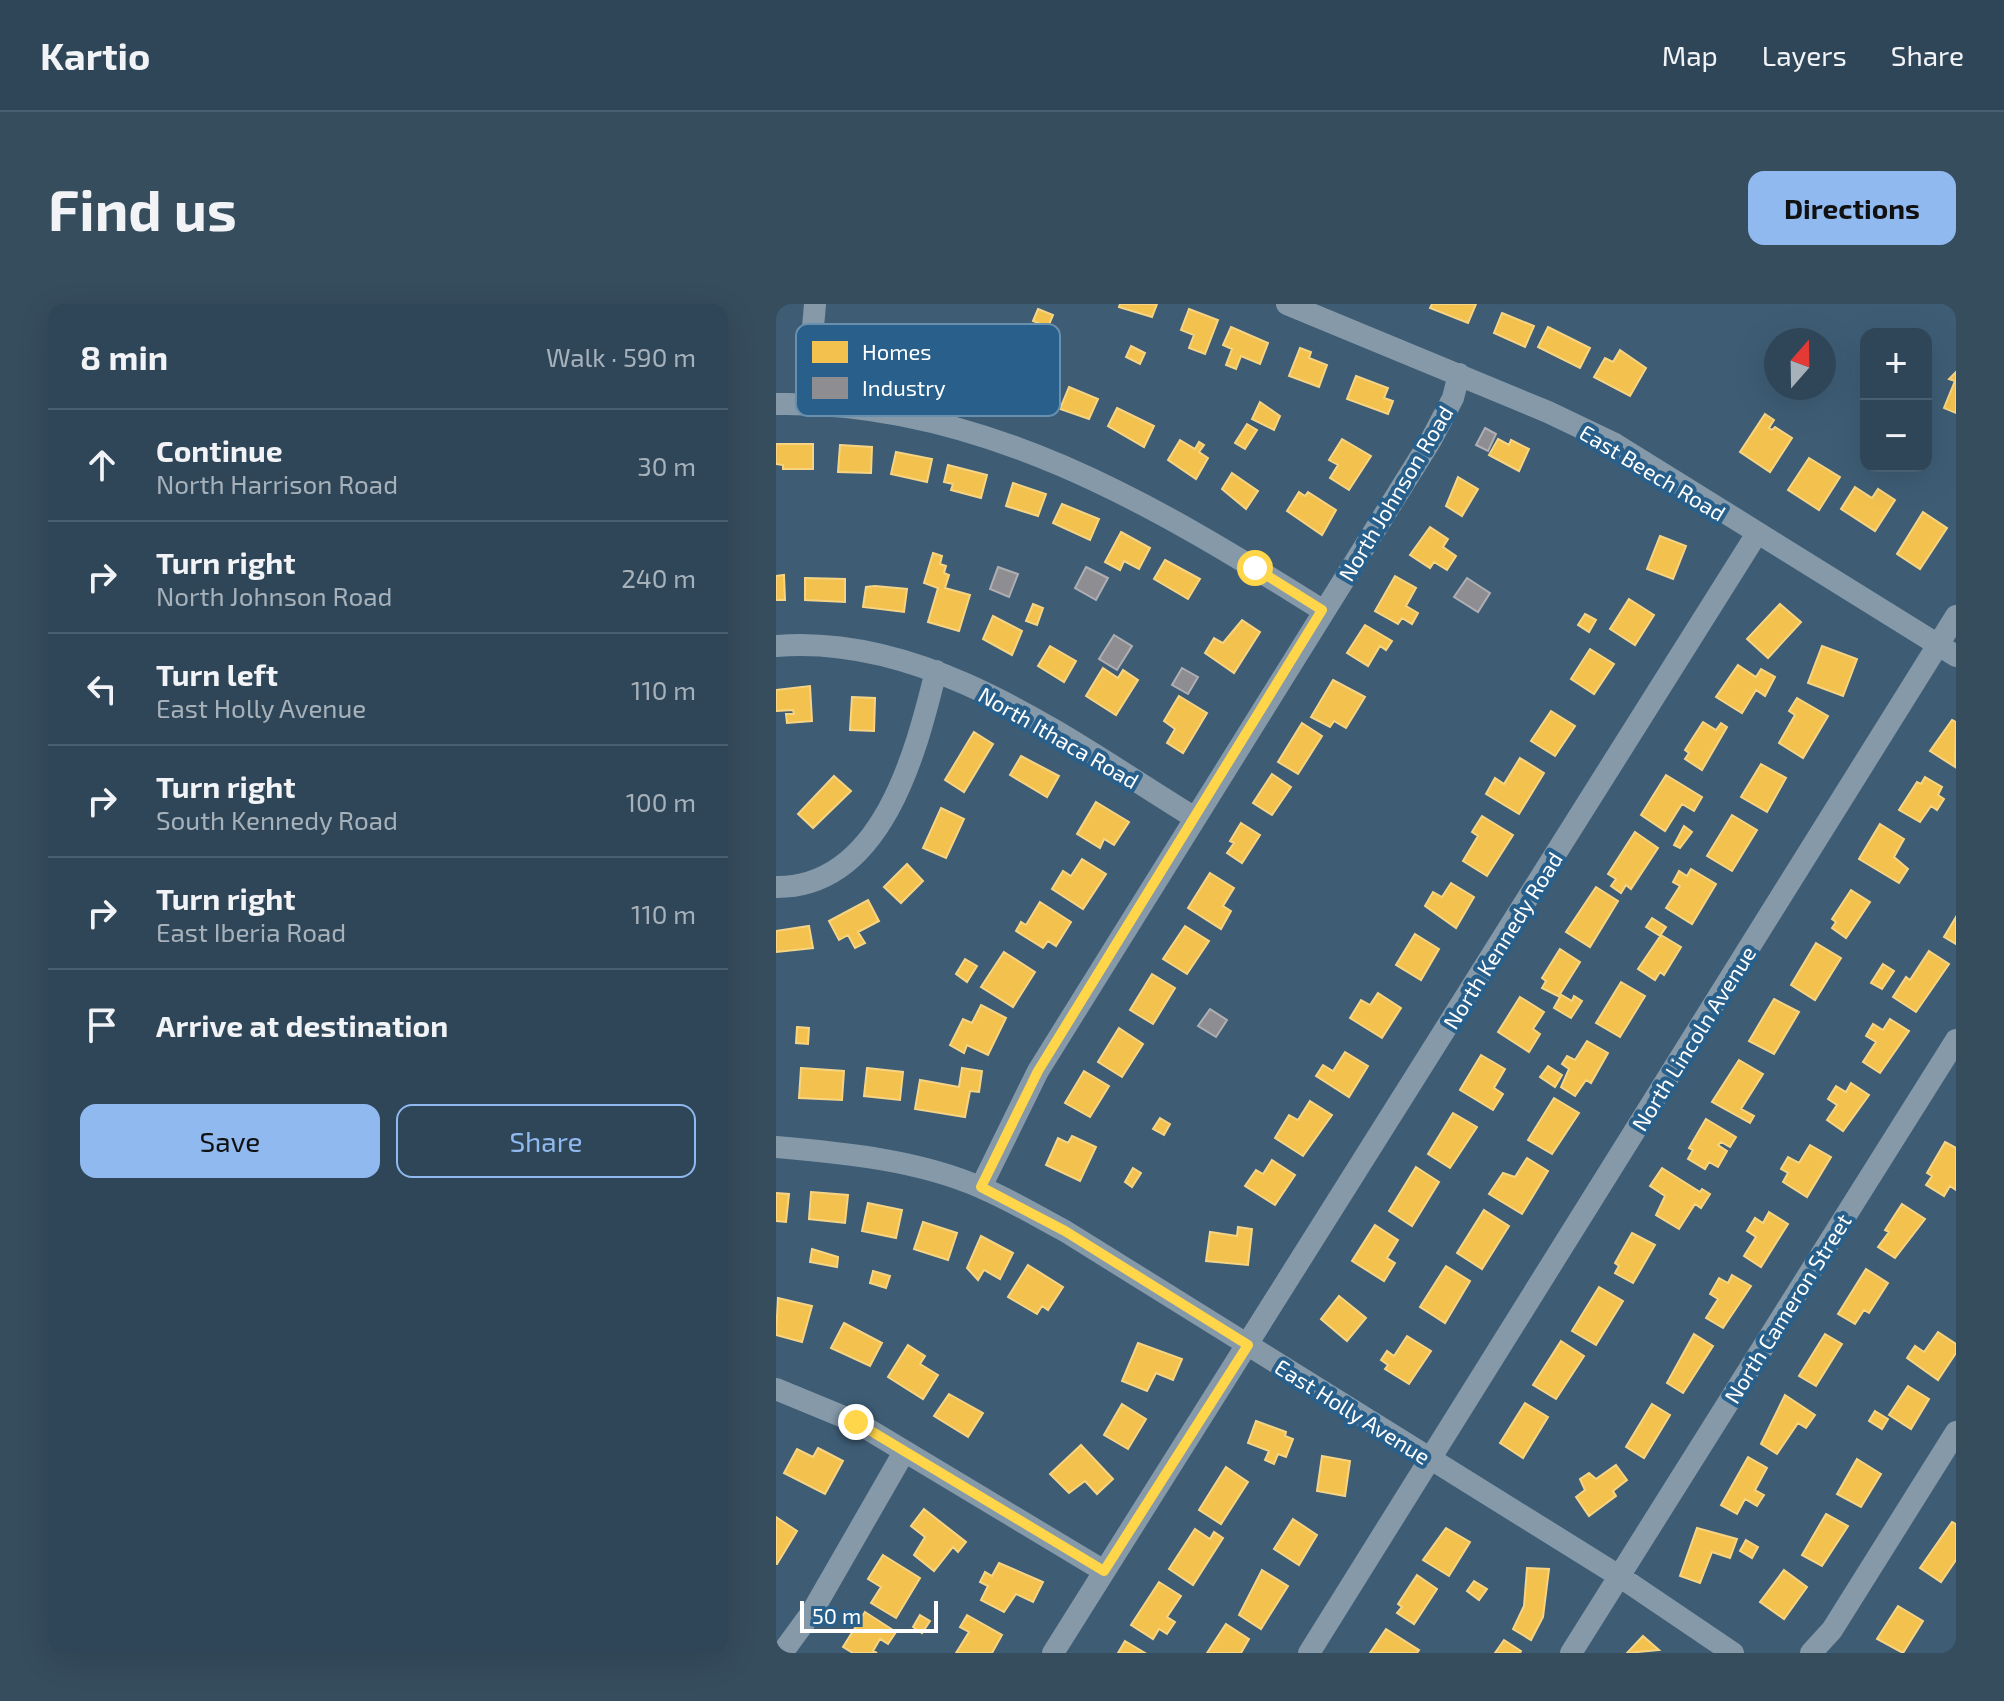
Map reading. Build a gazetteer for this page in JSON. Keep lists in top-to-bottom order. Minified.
{"streets":{"street":["East Beech Road","North Johnson Road","North Ithaca Road","North Kennedy Road","North Lincoln Avenue","North Cameron Street","East Holly Avenue"]},"crossings":[["East Beech Road","North Johnson Road"],["East Beech Road","North Kennedy Road"],["East Beech Road","North Lincoln Avenue"],["North Johnson Road","North Ithaca Road"],["North Johnson Road","East Holly Avenue"],["North Kennedy Road","East Holly Avenue"],["North Lincoln Avenue","East Holly Avenue"],["North Cameron Street","East Holly Avenue"]],"legend":["Homes","Industry"],"scale_bar":"50 m","north":"top","page":{"header":"Kartio","nav":["Map","Layers","Share"],"buttons":["Directions",["Save","Share"]],"title":"Find us","heading":["8 min","Walk · 590 m"],"map_buttons":["+","−"],"list":[["Continue","North Harrison Road","30 m"],["Turn right","North Johnson Road","240 m"],["Turn left","East Holly Avenue","110 m"],["Turn right","South Kennedy Road","100 m"],["Turn right","East Iberia Road","110 m"],"Arrive at destination"],"scale":"50 m"}}
